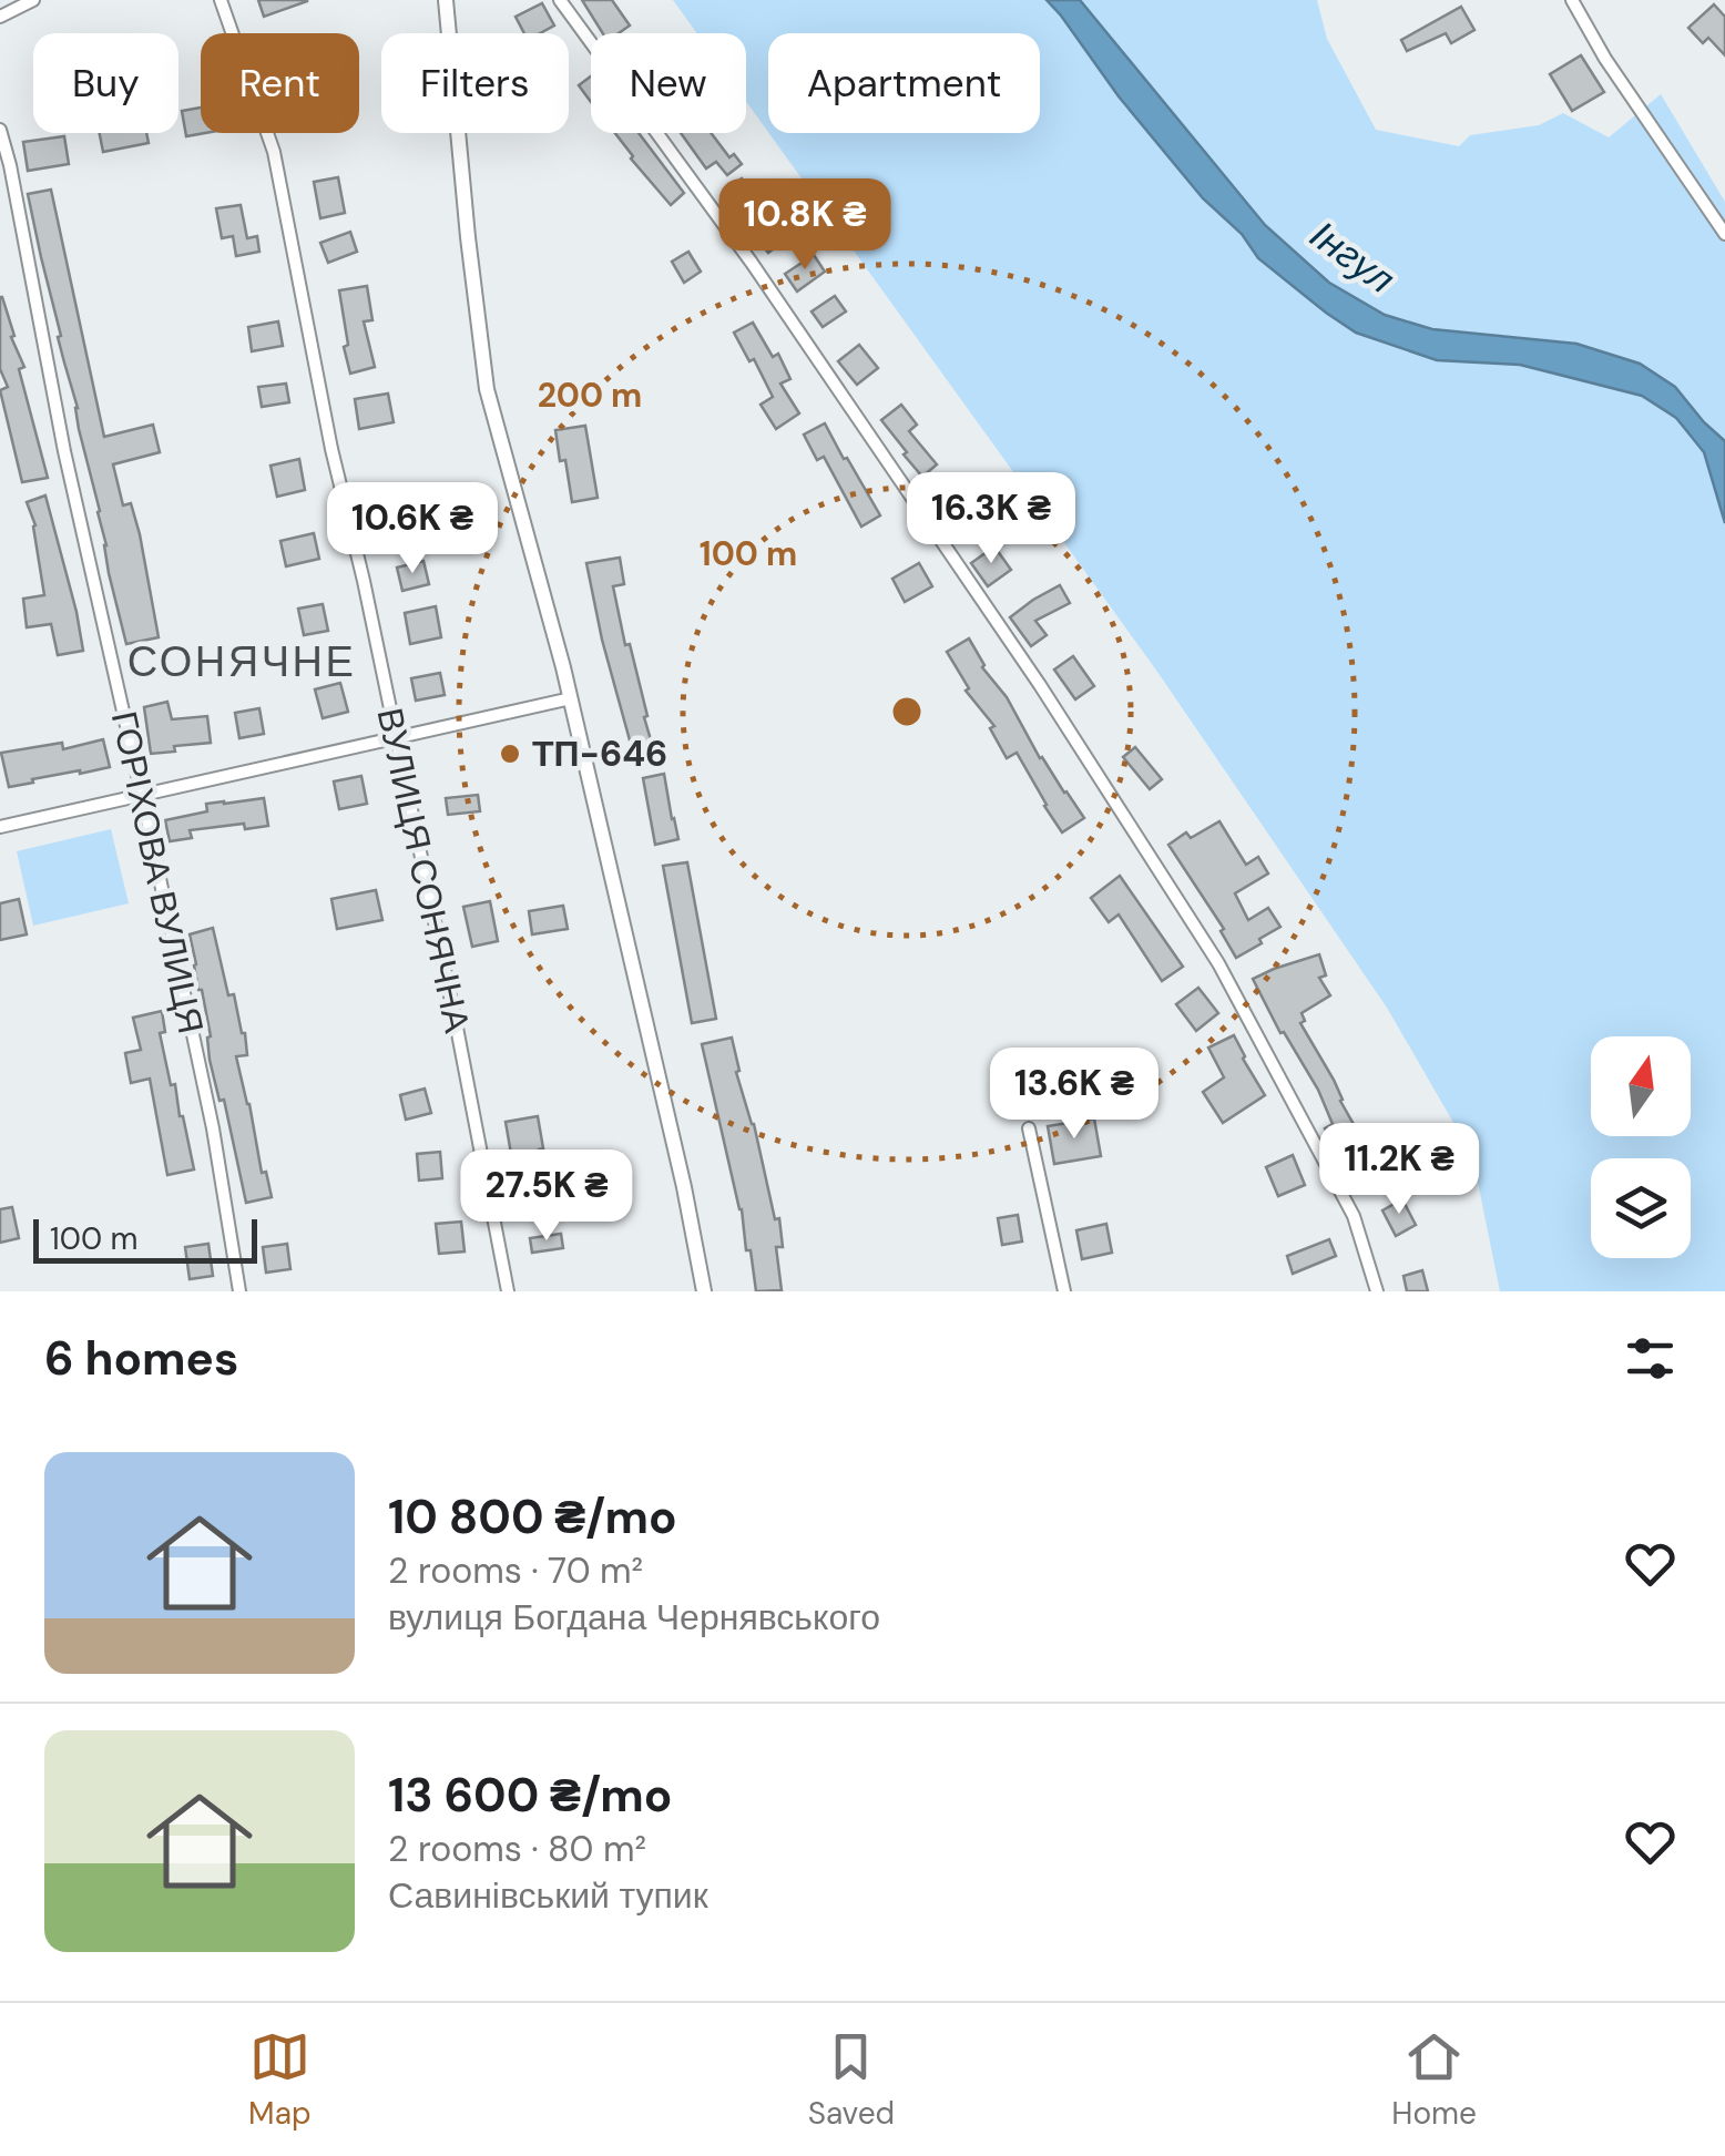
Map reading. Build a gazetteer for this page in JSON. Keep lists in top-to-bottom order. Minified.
{"streets":{"street":["ВУЛИЦЯ СОНЯЧНА","ГОРІХОВА ВУЛИЦЯ"]},"districts":["СОНЯЧНЕ"],"water":["Інгул"],"places":["ТП-646"],"scale_bar":"100 m","north":"top","page":{"chip":["Buy","Rent","Filters","New","Apartment"],"price":["10.8K ₴","16.3K ₴","10.6K ₴","13.6K ₴","11.2K ₴","27.5K ₴"],"scale":"100 m","heading":"6 homes","list":[{"name":"10 800 ₴/mo","note":"2 rooms · 70 m² · вулиця Богдана Чернявського"},{"name":"13 600 ₴/mo","note":"2 rooms · 80 m² · Савинівський тупик"}],"tabs":["Map","Saved","Home"]},"rings":["200 m","100 m"]}
